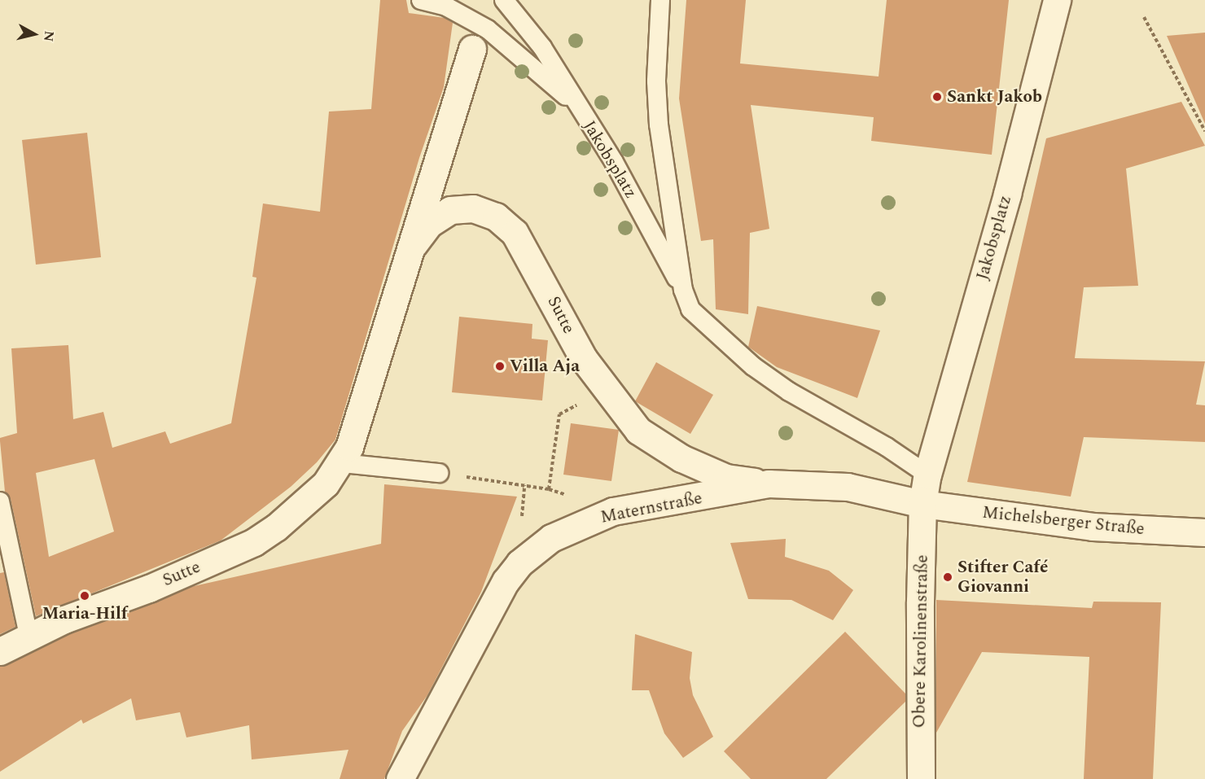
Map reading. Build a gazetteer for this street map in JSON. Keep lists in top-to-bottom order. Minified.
{"streets":{"street":["Jakobsplatz","Sutte","Maternstraße","Michelsberger Straße","Obere Karolinenstraße"]},"crossings":[["Jakobsplatz","Maternstraße"],["Jakobsplatz","Michelsberger Straße"],["Jakobsplatz","Obere Karolinenstraße"],["Sutte","Maternstraße"],["Maternstraße","Michelsberger Straße"],["Maternstraße","Obere Karolinenstraße"],["Michelsberger Straße","Obere Karolinenstraße"]],"places":["Sankt Jakob","Villa Aja","Stifter Café Giovanni","Maria-Hilf"],"north":"right"}
